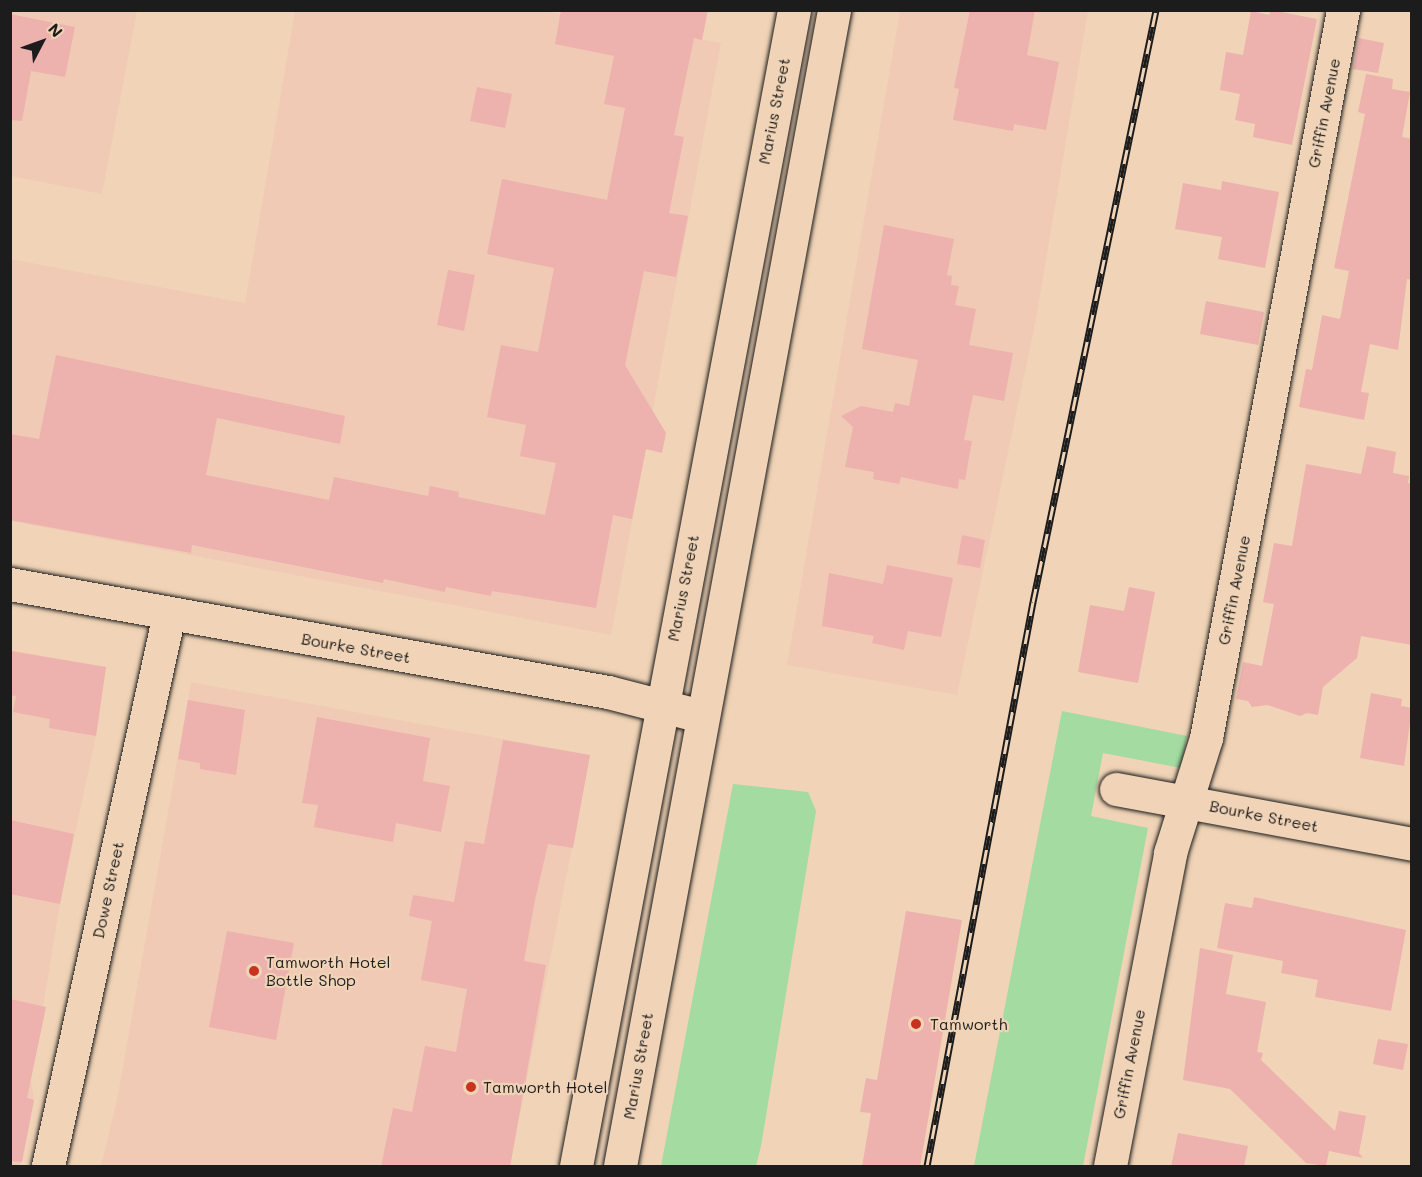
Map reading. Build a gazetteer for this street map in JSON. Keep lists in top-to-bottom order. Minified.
{"streets":{"street":["Marius Street","Griffin Avenue","Bourke Street","Dowe Street"]},"crossings":[["Marius Street","Bourke Street"],["Griffin Avenue","Bourke Street"],["Bourke Street","Dowe Street"]],"places":["Tamworth Hotel Bottle Shop","Tamworth","Tamworth Hotel"],"north":"top right"}
